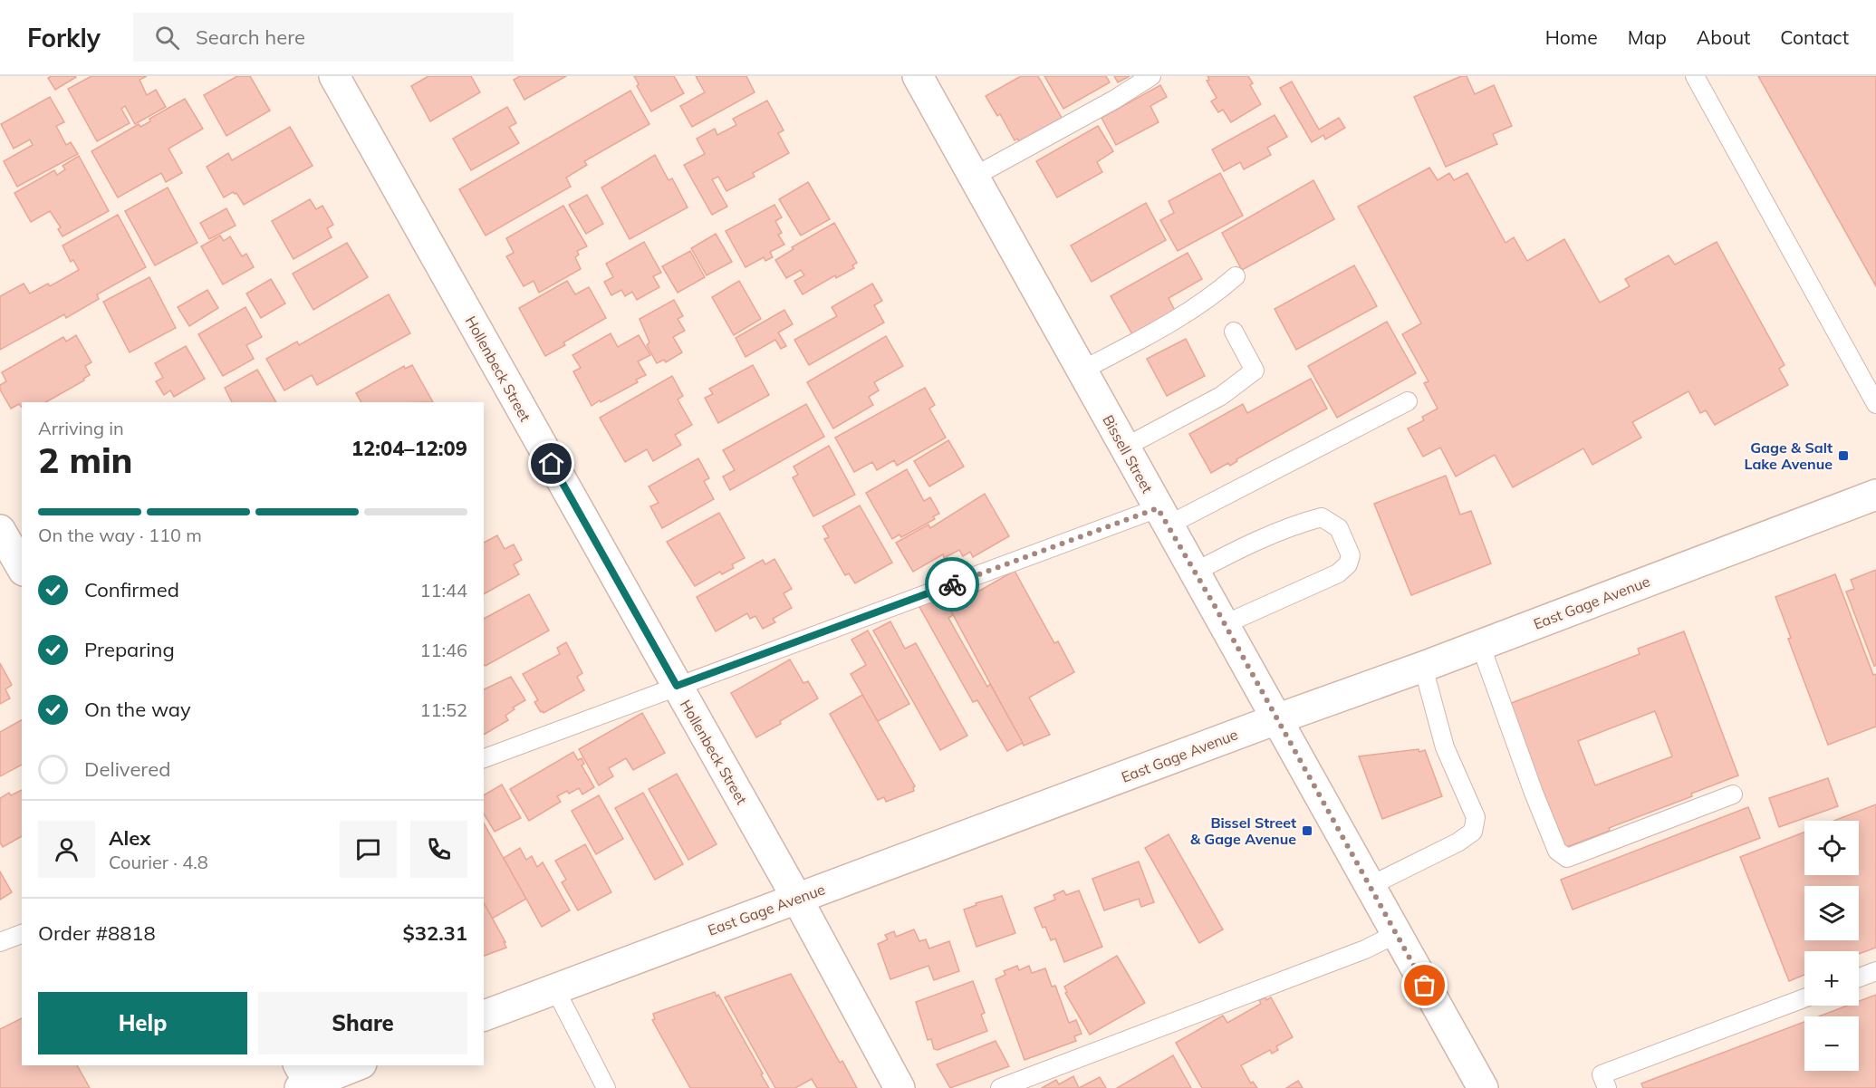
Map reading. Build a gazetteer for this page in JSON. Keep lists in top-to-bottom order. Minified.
{"streets":{"street":["Hollenbeck Street","Bissell Street","East Gage Avenue"]},"crossings":[["Hollenbeck Street","East Gage Avenue"],["Bissell Street","East Gage Avenue"]],"places":{"transit":["Gage & Salt Lake Avenue","Bissel Street & Gage Avenue"]},"page":{"header":"Forkly","search":"Search here","nav":["Home","Map","About","Contact"],"heading":["2 min","Arriving in","12:04–12:09"],"panel":["Alex","Courier · 4.8","Order #8818","$32.31"],"bar":"On the way · 110 m","list":[["Confirmed","11:44"],["Preparing","11:46"],["On the way","11:52"],"Delivered"],"map_buttons":["+","−"],"buttons":["Help","Share"]}}
